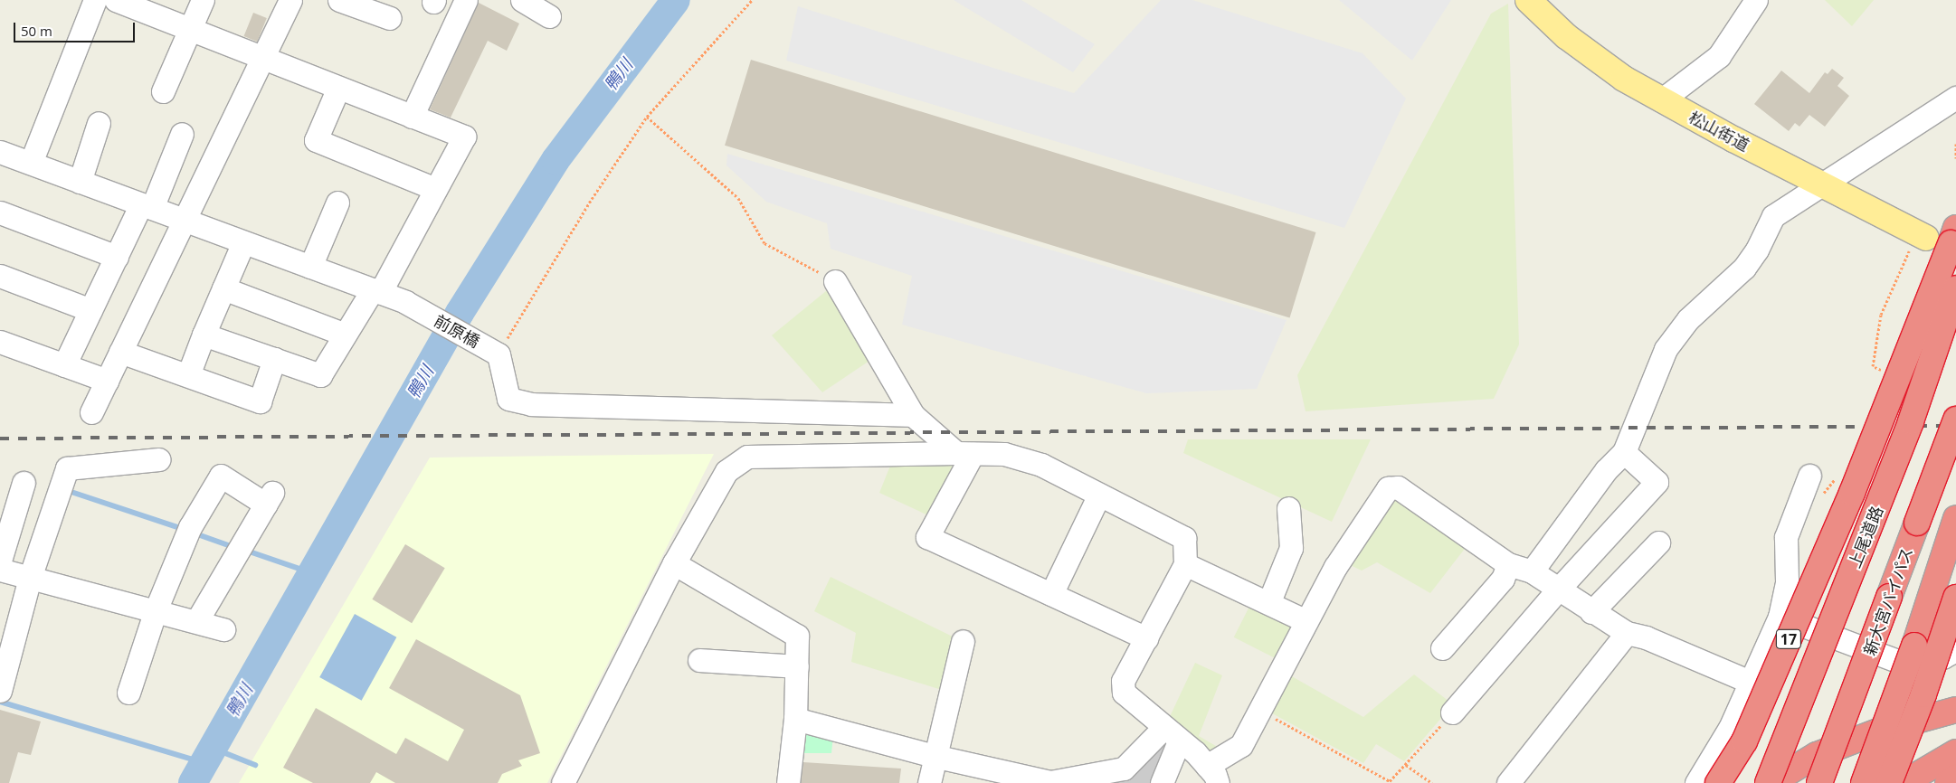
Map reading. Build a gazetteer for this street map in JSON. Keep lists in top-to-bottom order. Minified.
{"streets":{"highway":["上尾道路","新大宮バイパス","17"],"main road":["松山街道"],"street":["前原橋"]},"water":["鴨川"],"scale_bar":"50 m"}
